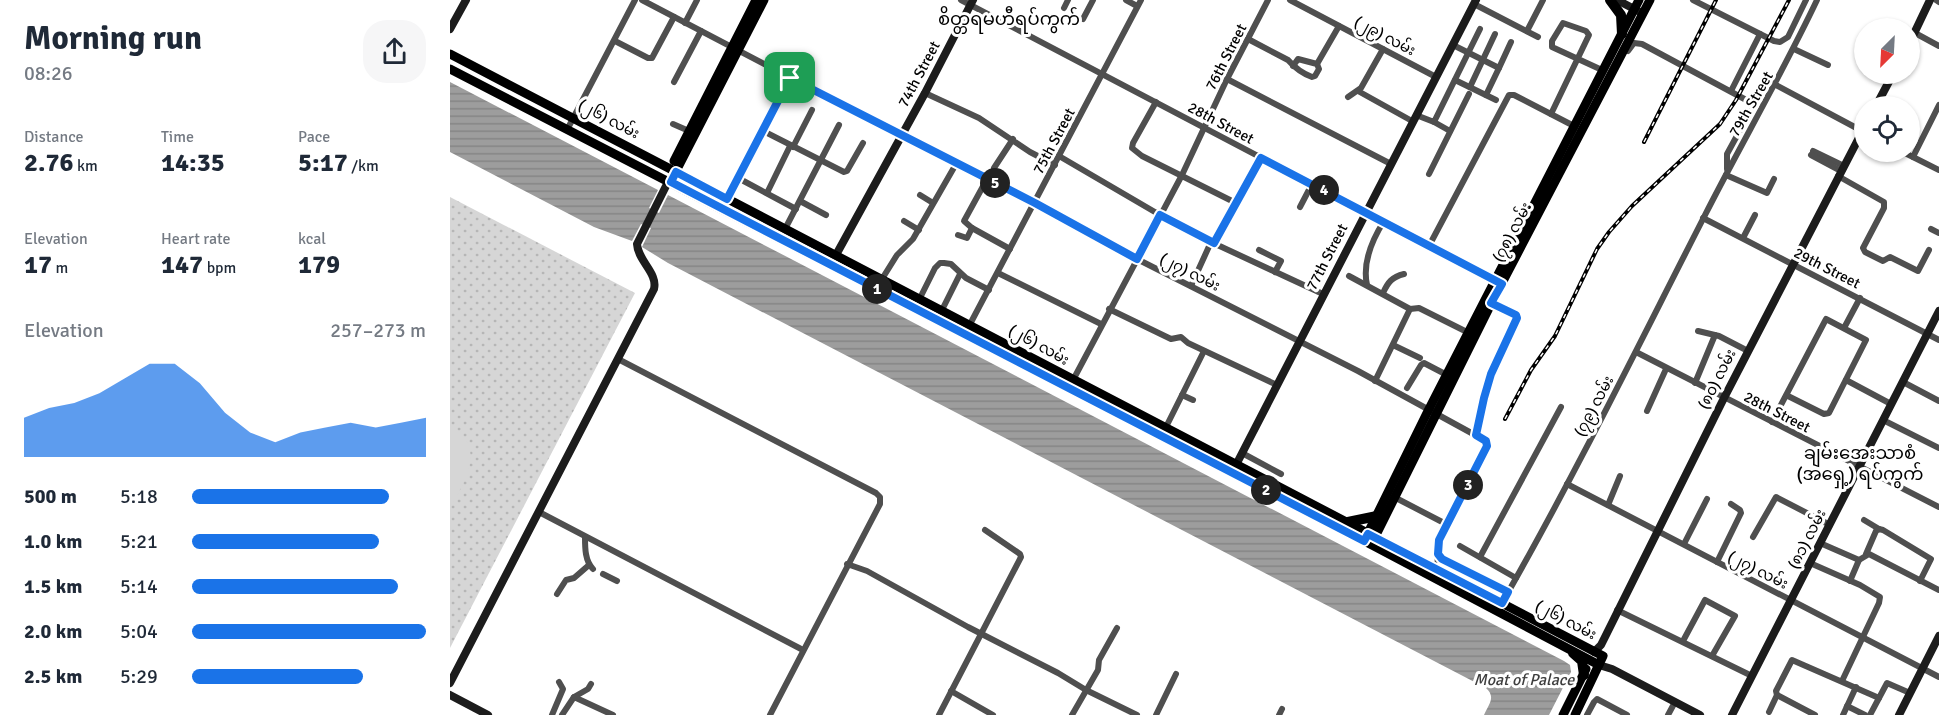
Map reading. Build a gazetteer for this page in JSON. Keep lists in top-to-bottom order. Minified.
{"streets":{"main road":["(၂၆) လမ်း","(၇၈) လမ်း","(၈၀) လမ်း"],"street":["(၂၉) လမ်း","76th Street","74th Street","79th Street","28th Street","75th Street","77th Street","29th Street","(၂၇) လမ်း","(၇၉) လမ်း","(၈၁) လမ်း"]},"crossings":[["(၂၉) လမ်း","77th Street"],["76th Street","(၂၆) လမ်း"],["76th Street","28th Street"],["76th Street","(၂၇) လမ်း"],["74th Street","(၂၆) လမ်း"],["74th Street","28th Street"],["74th Street","(၂၇) လမ်း"],["79th Street","29th Street"],["79th Street","(၇၉) လမ်း"],["(၂၆) လမ်း","75th Street"],["(၂၆) လမ်း","(၇၈) လမ်း"],["(၂၆) လမ်း","77th Street"],["(၂၆) လမ်း","(၈၀) လမ်း"],["(၂၆) လမ်း","(၇၉) လမ်း"],["28th Street","75th Street"],["28th Street","(၇၈) လမ်း"],["28th Street","77th Street"],["28th Street","(၈၀) လမ်း"],["28th Street","(၇၉) လမ်း"],["28th Street","(၈၁) လမ်း"],["75th Street","(၂၇) လမ်း"],["(၇၈) လမ်း","(၂၇) လမ်း"],["77th Street","(၂၇) လမ်း"],["29th Street","(၈၀) လမ်း"],["29th Street","(၇၉) လမ်း"],["29th Street","(၈၁) လမ်း"],["(၂၇) လမ်း","(၈၀) လမ်း"],["(၂၇) လမ်း","(၇၉) လမ်း"],["(၂၇) လမ်း","(၈၁) လမ်း"]],"districts":["စိတ္တရမဟီရပ်ကွက်","ချမ်းအေးသာစံ (အရှေ့) ရပ်ကွက်"],"water":["Moat of Palace"],"north":"bottom left","page":{"heading":["Morning run","08:26"],"stats":[["Distance","2.76 km"],["Time","14:35"],["Pace","5:17 /km"],["Elevation","17 m"],["Heart rate","147 bpm"],["kcal","179"]],"pins":["5","4","1","3","2"],"chart":["Elevation","257–273 m"],"list":[{"name":"500 m","note":"5:18"},{"name":"1.0 km","note":"5:21"},{"name":"1.5 km","note":"5:14"},{"name":"2.0 km","note":"5:04"},{"name":"2.5 km","note":"5:29"}]}}
